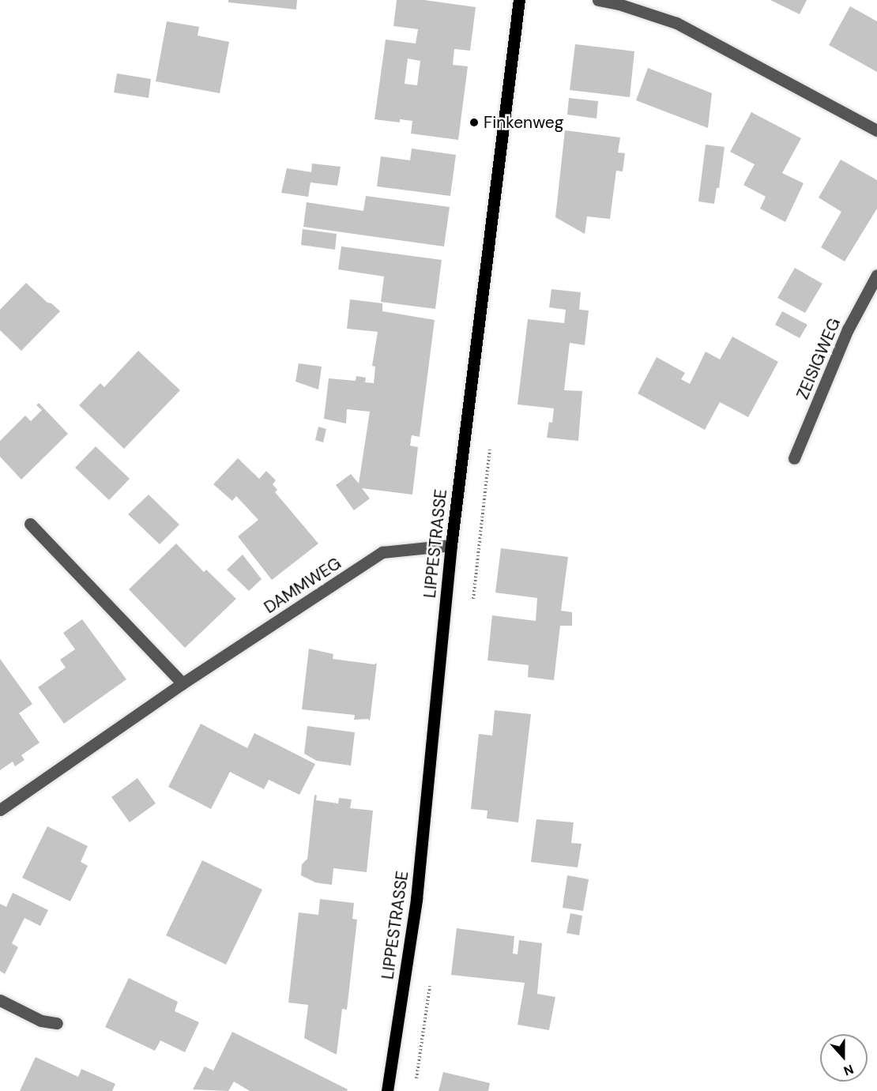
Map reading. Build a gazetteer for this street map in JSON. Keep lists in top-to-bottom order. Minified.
{"streets":{"main road":["LIPPESTRASSE"],"street":["ZEISIGWEG","DAMMWEG"]},"crossings":[["LIPPESTRASSE","DAMMWEG"]],"places":["Finkenweg"],"north":"bottom"}
